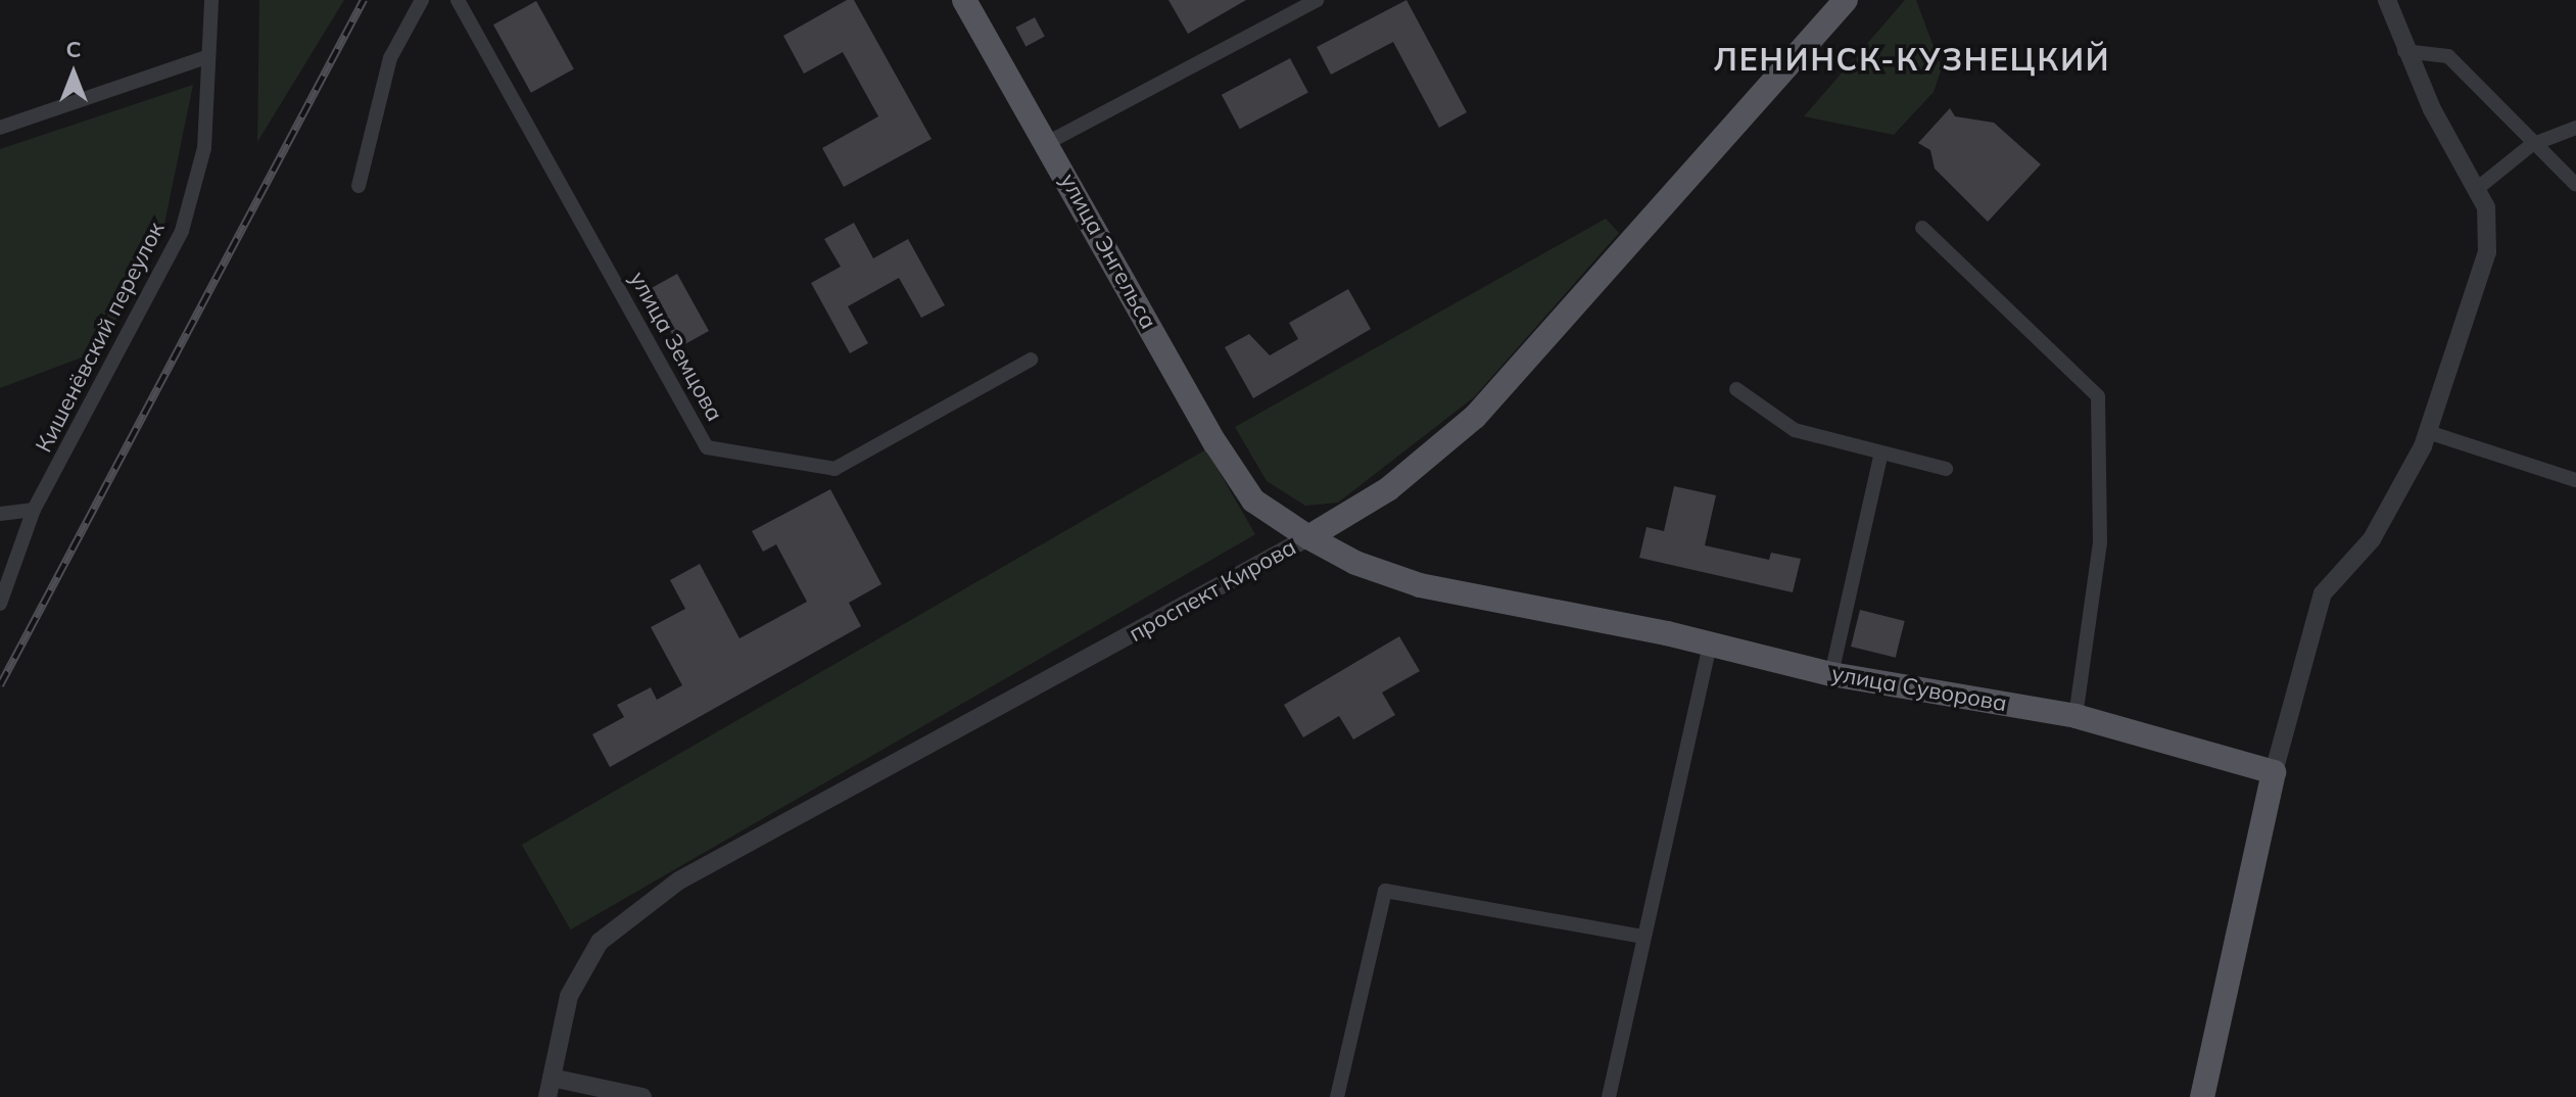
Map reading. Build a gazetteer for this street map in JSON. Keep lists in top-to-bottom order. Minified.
{"streets":{"main road":["улица Энгельса","проспект Кирова","улица Суворова"],"street":["Кишенёвский переулок","улица Земцова"]},"crossings":[["улица Энгельса","улица Суворова"],["проспект Кирова","улица Суворова"]],"districts":["ЛЕНИНСК-КУЗНЕЦКИЙ"],"north":"top"}
